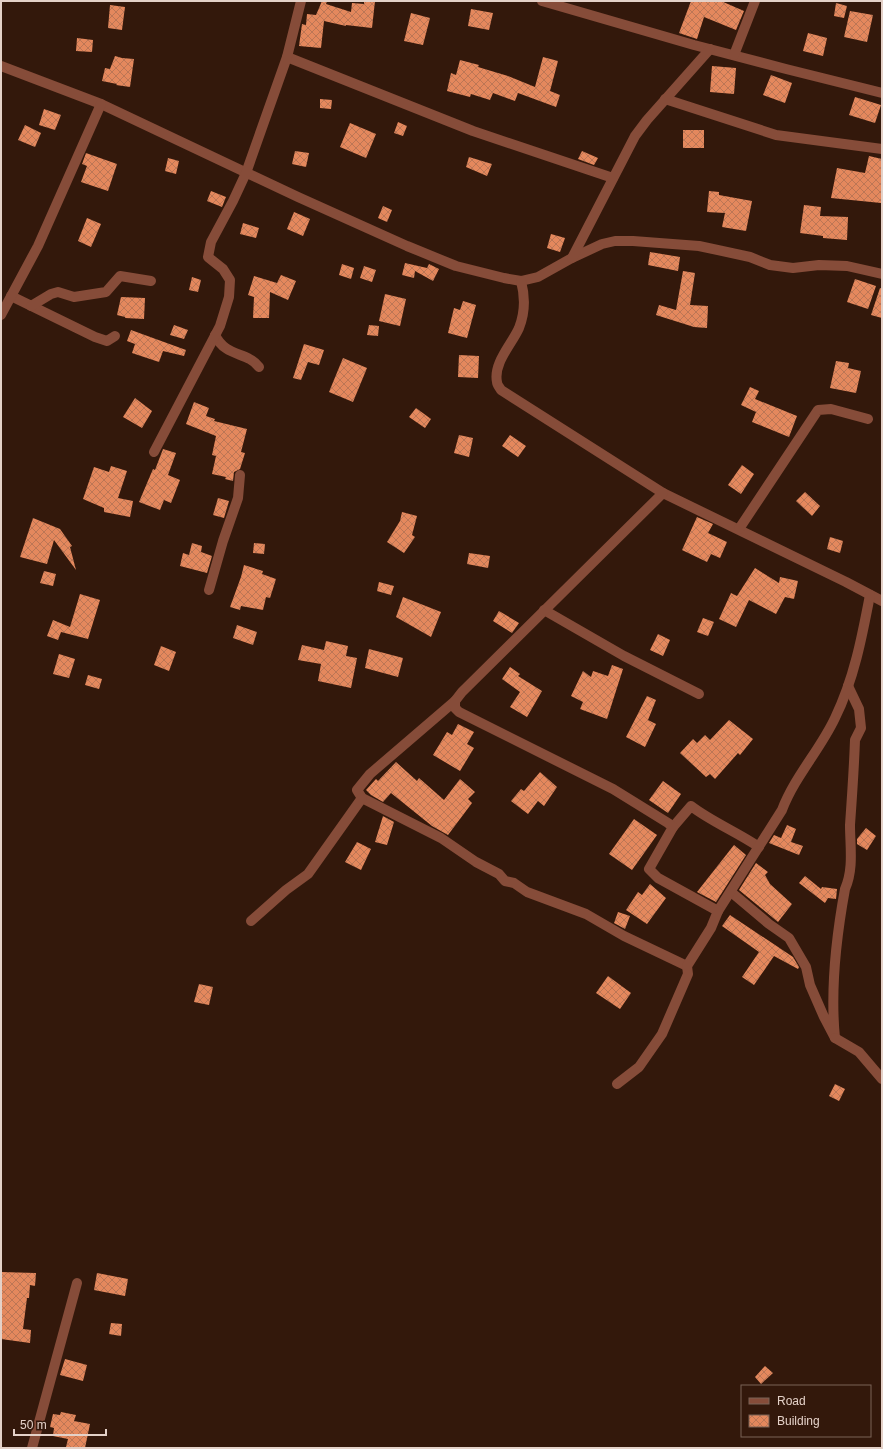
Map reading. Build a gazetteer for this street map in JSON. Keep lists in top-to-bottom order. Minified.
{"legend":["Road","Building"],"scale_bar":"50 m"}
